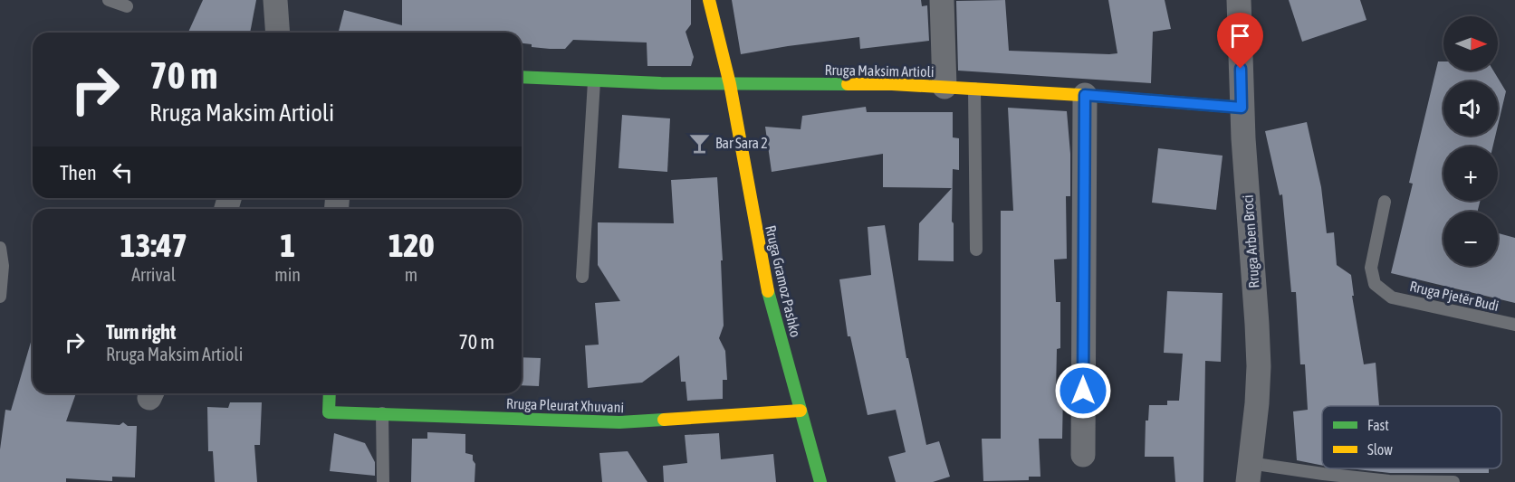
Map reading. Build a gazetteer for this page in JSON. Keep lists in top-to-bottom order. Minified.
{"streets":{"street":["Rruga Maksim Artioli","Rruga Arben Broci","Rruga Gramoz Pashko","Rruga Pleurat Xhuvani"],"lane":["Rruga Pjetër Budi"]},"crossings":[["Rruga Maksim Artioli","Rruga Arben Broci"],["Rruga Maksim Artioli","Rruga Gramoz Pashko"],["Rruga Gramoz Pashko","Rruga Pleurat Xhuvani"]],"places":{"bar":["Bar Sara 2"]},"legend":["Fast","Slow"],"north":"right","page":{"map_buttons":["+","−"],"turn":["70 m","Rruga Maksim Artioli"],"then":"Then","eta":["13:47","Arrival","1","min","120","m"],"list":[{"name":"Turn right","note":"Rruga Maksim Artioli","value":"70 m"}]}}
